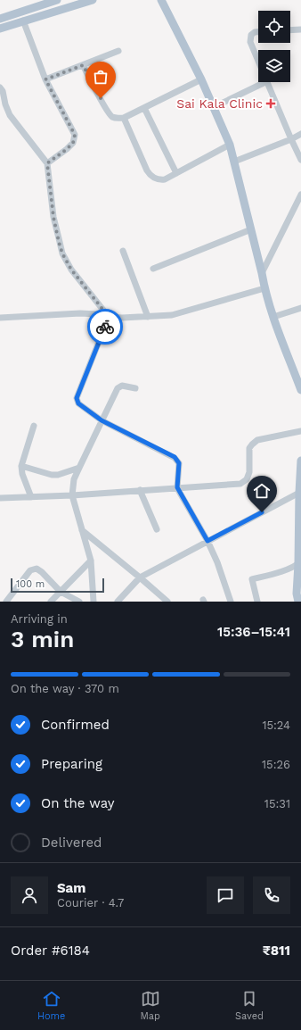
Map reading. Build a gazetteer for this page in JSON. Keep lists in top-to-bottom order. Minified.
{"places":{"health":["Sai Kala Clinic"]},"scale_bar":"100 m","page":{"scale":"100 m","heading":["3 min","Arriving in","15:36–15:41"],"panel":["Sam","Courier · 4.7","Order #6184","₹811"],"bar":"On the way · 370 m","list":[["Confirmed","15:24"],["Preparing","15:26"],["On the way","15:31"],"Delivered"],"tabs":["Home","Map","Saved"]}}
